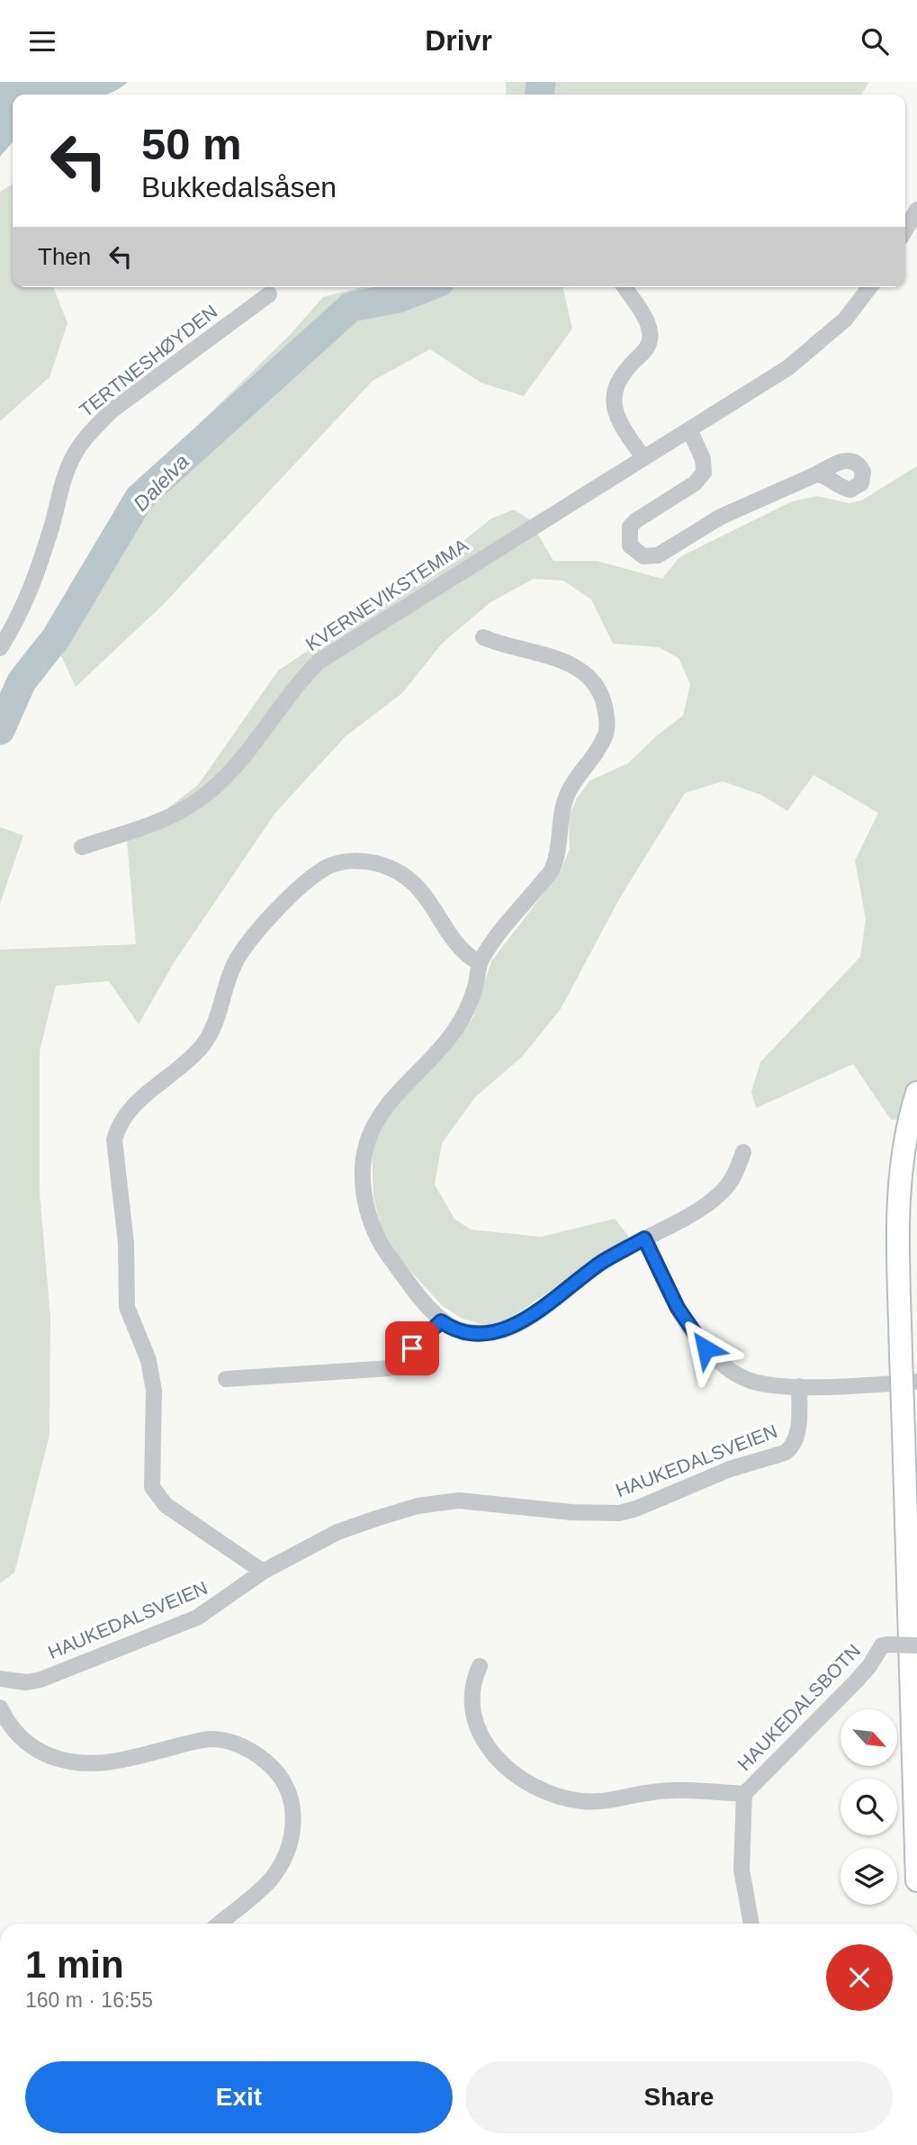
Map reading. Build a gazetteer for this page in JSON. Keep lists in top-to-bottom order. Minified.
{"streets":{"street":["TERTNESHØYDEN","KVERNEVIKSTEMMA","HAUKEDALSVEIEN","HAUKEDALSBOTN"]},"water":["Dalelva"],"north":"bottom right","page":{"header":"Drivr","turn":["50 m","Bukkedalsåsen"],"then":"Then","heading":["1 min","160 m · 16:55"],"buttons":["Exit","Share"]}}
